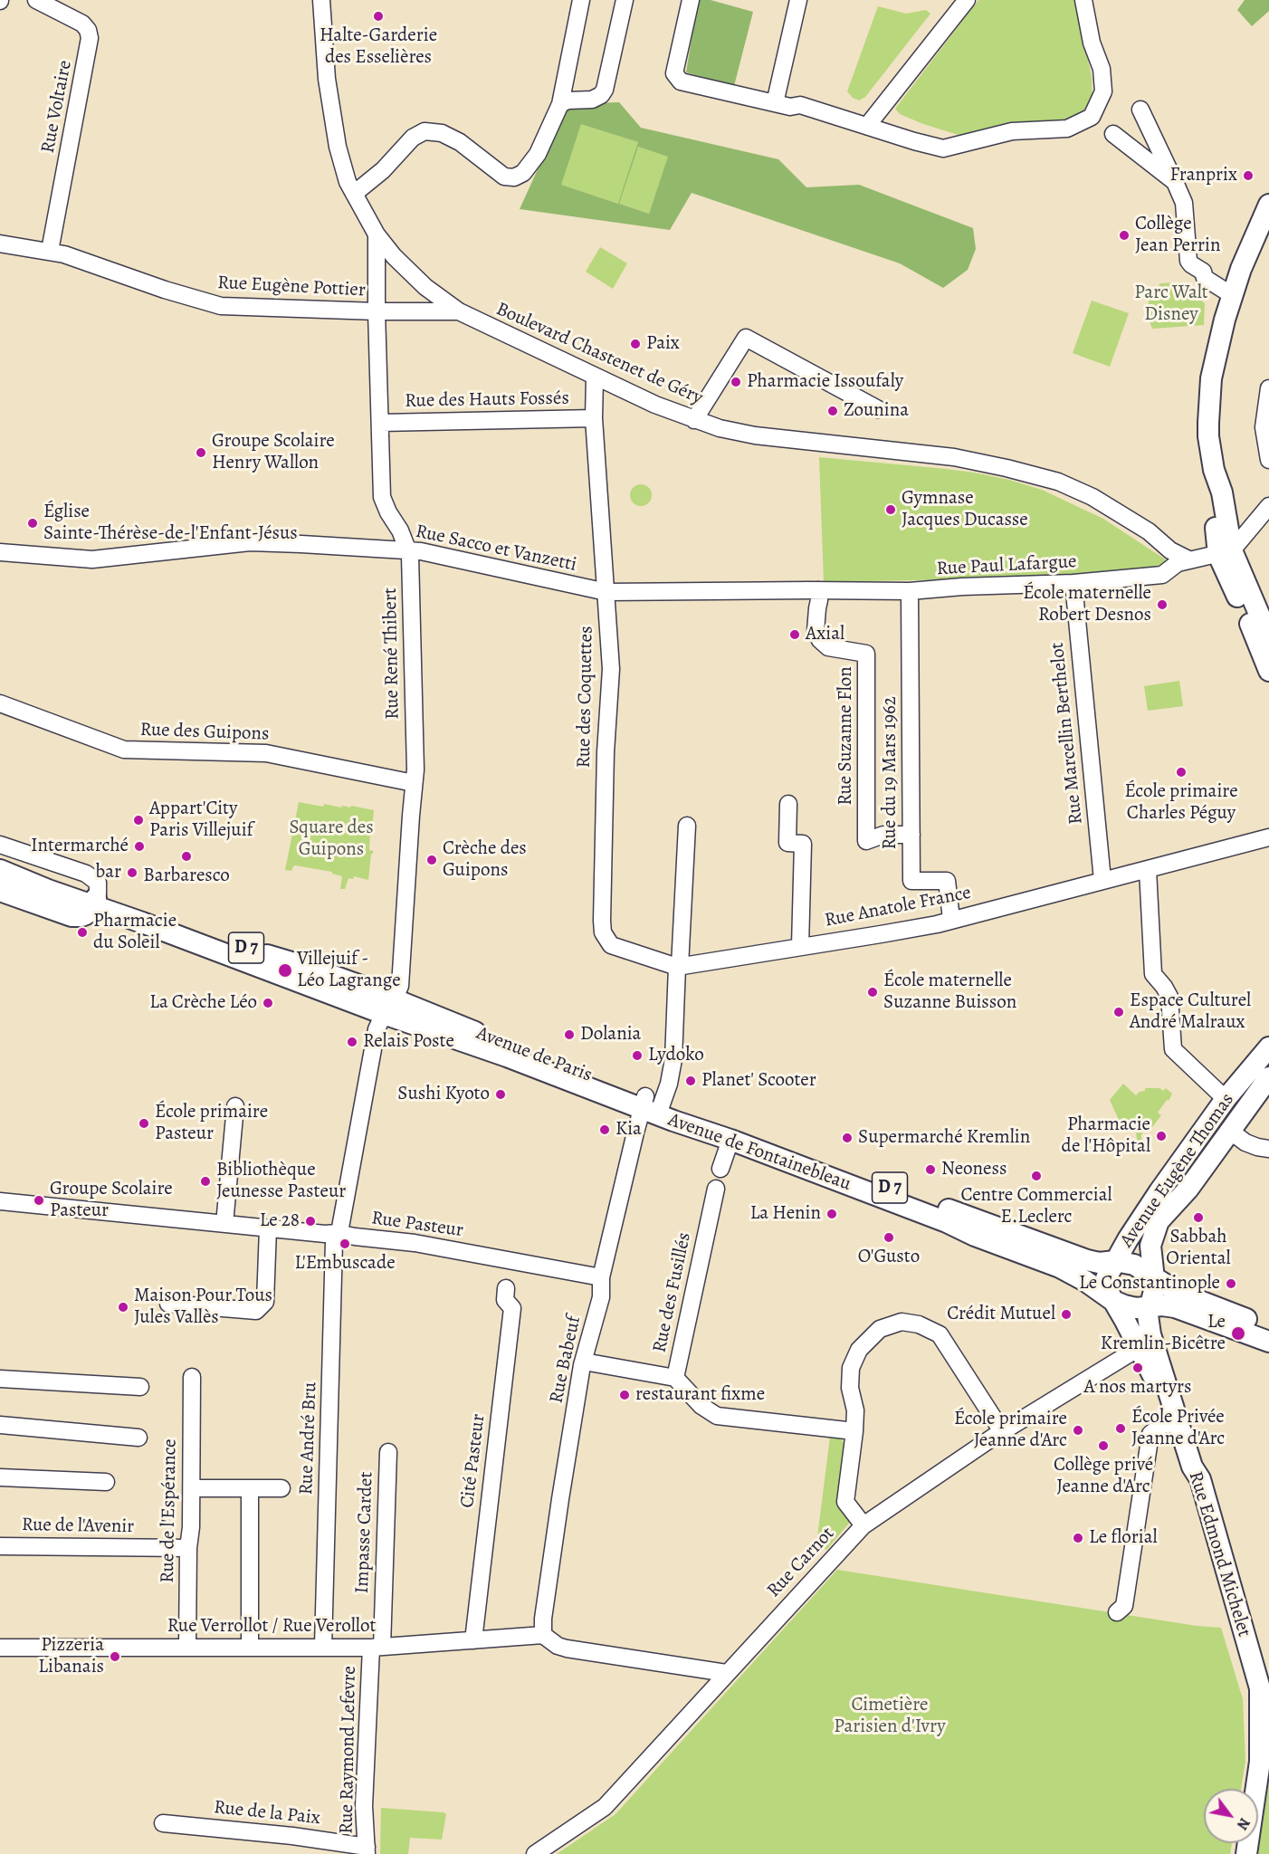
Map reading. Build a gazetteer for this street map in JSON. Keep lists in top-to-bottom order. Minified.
{"streets":{"main road":["D 7","Avenue de Paris","Avenue de Fontainebleau","Avenue Eugène Thomas","Rue Edmond Michelet"],"street":["Rue Voltaire","Rue Eugène Pottier","Boulevard Chastenet de Géry","Rue des Hauts Fossés","Rue Sacco et Vanzetti","Rue Paul Lafargue","Rue René Thibert","Rue des Coquettes","Rue des Guipons","Rue Marcellin Berthelot","Rue Suzanne Flon","Rue du 19 Mars 1962","Rue Anatole France","Rue Pasteur","Rue des Fusillés","Rue Babeuf","Rue André Bru","Cité Pasteur","Rue de l'Espérance","Rue de l'Avenir","Impasse Cardet","Rue Carnot","Rue Verrollot / Rue Verollot","Rue Raymond Lefevre","Rue de la Paix"]},"crossings":[["Rue Voltaire","Rue Eugène Pottier"],["Rue Eugène Pottier","Boulevard Chastenet de Géry"],["Rue Eugène Pottier","Rue René Thibert"],["Boulevard Chastenet de Géry","Rue Paul Lafargue"],["Boulevard Chastenet de Géry","Rue René Thibert"],["Boulevard Chastenet de Géry","Rue des Coquettes"],["Rue des Hauts Fossés","Rue René Thibert"],["Rue des Hauts Fossés","Rue des Coquettes"],["Rue Sacco et Vanzetti","Rue Paul Lafargue"],["Rue Sacco et Vanzetti","Rue René Thibert"],["Rue Sacco et Vanzetti","Rue des Coquettes"],["Rue Sacco et Vanzetti","Rue Suzanne Flon"],["Rue Paul Lafargue","Rue Marcellin Berthelot"],["Rue Paul Lafargue","Rue Suzanne Flon"],["Rue Paul Lafargue","Rue du 19 Mars 1962"],["Rue René Thibert","Rue des Guipons"],["Rue René Thibert","Avenue de Paris"],["Rue René Thibert","Rue André Bru"],["Rue des Coquettes","Rue Anatole France"],["Rue Marcellin Berthelot","Rue Anatole France"],["Rue Suzanne Flon","Rue du 19 Mars 1962"],["Rue du 19 Mars 1962","Rue Anatole France"],["Avenue de Paris","Avenue de Fontainebleau"],["Avenue de Paris","Rue Babeuf"],["Avenue de Paris","Rue André Bru"],["Avenue de Fontainebleau","Avenue Eugène Thomas"],["Avenue de Fontainebleau","Rue Babeuf"],["Avenue de Fontainebleau","Rue Edmond Michelet"],["Avenue Eugène Thomas","Rue Edmond Michelet"],["Rue Pasteur","Rue Babeuf"],["Rue Pasteur","Rue André Bru"],["Rue des Fusillés","Rue Babeuf"],["Rue Babeuf","Rue Verrollot / Rue Verollot"],["Rue André Bru","Rue Verrollot / Rue Verollot"],["Cité Pasteur","Rue Verrollot / Rue Verollot"],["Rue de l'Espérance","Rue de l'Avenir"],["Rue de l'Espérance","Rue Verrollot / Rue Verollot"],["Impasse Cardet","Rue Verrollot / Rue Verollot"],["Impasse Cardet","Rue Raymond Lefevre"],["Rue Edmond Michelet","Rue Carnot"],["Rue Verrollot / Rue Verollot","Rue Raymond Lefevre"],["Rue Raymond Lefevre","Rue de la Paix"]],"parks":["Parc Walt Disney","Square des Guipons","Cimetière Parisien d'Ivry"],"places":["Halte-Garderie des Esselières","Franprix","Collège Jean Perrin","Paix","Pharmacie Issoufaly","Zounina","Groupe Scolaire Henry Wallon","Gymnase Jacques Ducasse","Église Sainte-Thérèse-de-l'Enfant-Jésus","École maternelle Robert Desnos","Axial","École primaire Charles Péguy","Appart'City Paris Villejuif","Intermarché","Barbaresco","Crèche des Guipons","bar","Pharmacie du Soleil","Villejuif - Léo Lagrange","École maternelle Suzanne Buisson","La Crèche Léo","Espace Culturel André Malraux","Dolania","Relais Poste","Lydoko","Planet' Scooter","Sushi Kyoto","École primaire Pasteur","Kia","Pharmacie de l'Hôpital","Supermarché Kremlin","Neoness","Centre Commercial E.Leclerc","Bibliothèque Jeunesse Pasteur","Groupe Scolaire Pasteur","La Henin","Sabbah Oriental","Le 28","O'Gusto","L'Embuscade","Le Constantinople","Maison Pour Tous Jules Vallès","Crédit Mutuel","Le Kremlin-Bicêtre","A nos martyrs","restaurant fixme","École Privée Jeanne d'Arc","École primaire Jeanne d'Arc","Collège privé Jeanne d'Arc","Le florial","Pizzeria Libanais"],"north":"bottom right"}
